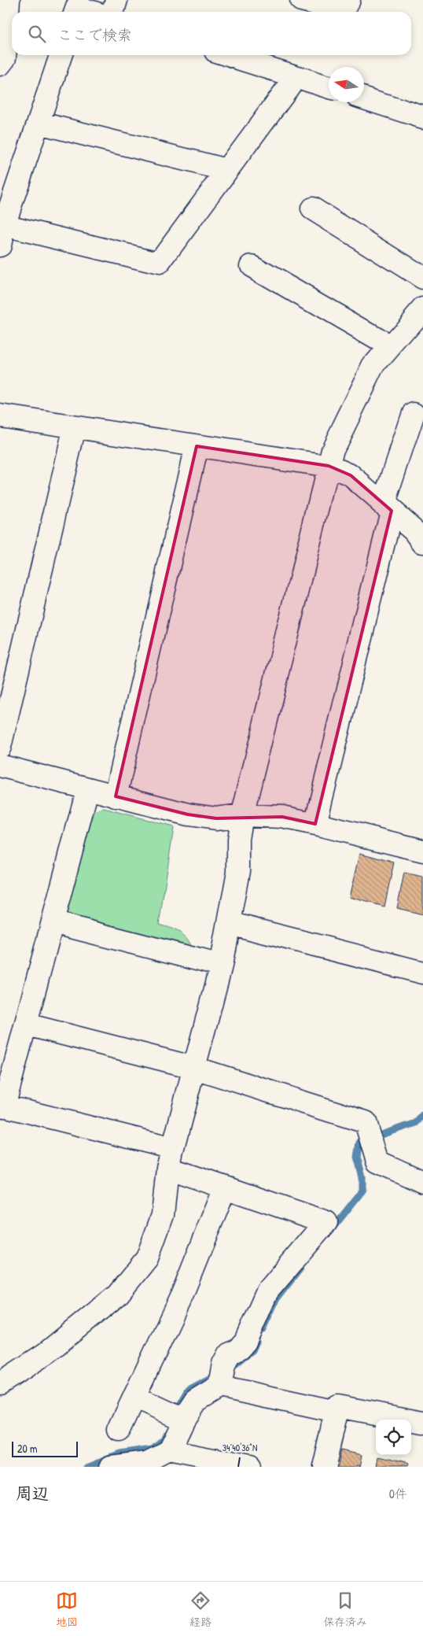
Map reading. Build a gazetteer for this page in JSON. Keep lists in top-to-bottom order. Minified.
{"scale_bar":"20 m","north":"left","page":{"search":"ここで検索","scale":"20 m","heading":["周辺","0件"],"nav":["地図","経路","保存済み"]},"coordinates":["34°40'36\"N"]}
